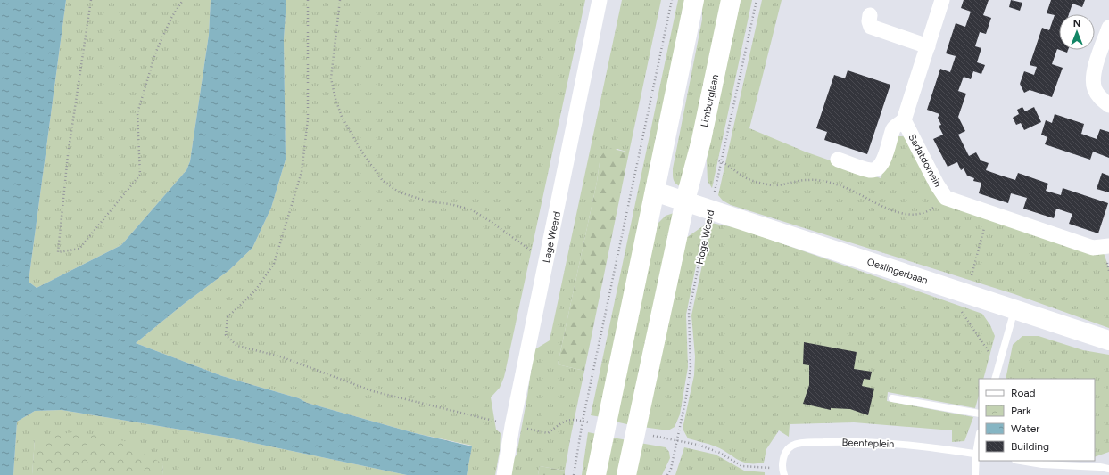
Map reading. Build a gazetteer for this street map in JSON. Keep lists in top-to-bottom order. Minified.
{"streets":{"main road":["Limburglaan","Oeslingerbaan"],"street":["Sadatdomein","Lage Weerd"],"lane":["Beenteplein"],"path":["Hoge Weerd"]},"crossings":[["Limburglaan","Oeslingerbaan"],["Hoge Weerd","Oeslingerbaan"]],"legend":["Road","Park","Water","Building"],"north":"top"}
